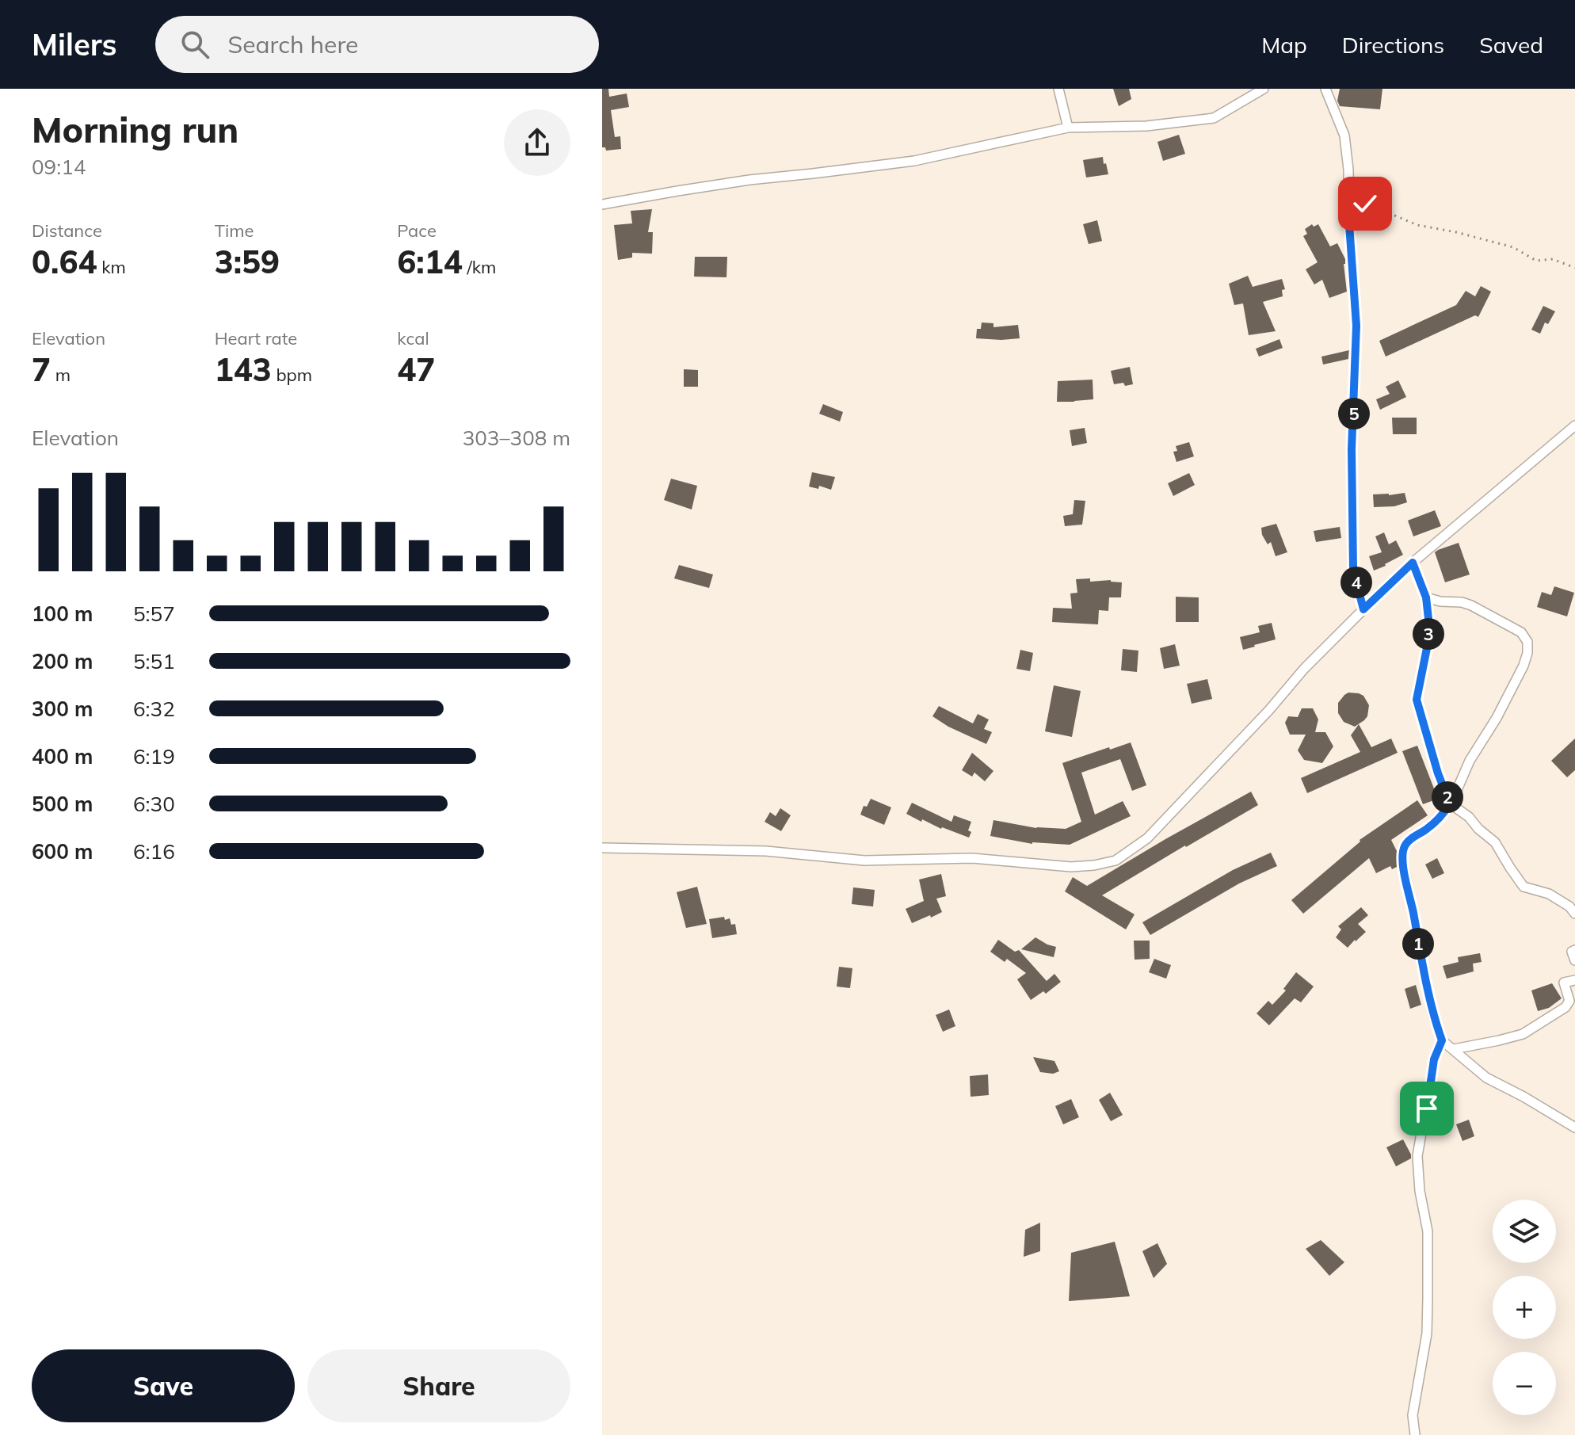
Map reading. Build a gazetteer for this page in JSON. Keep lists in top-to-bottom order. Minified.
{"page":{"header":"Milers","search":"Search here","nav":["Map","Directions","Saved"],"heading":["Morning run","09:14"],"stats":[["Distance","0.64 km"],["Time","3:59"],["Pace","6:14 /km"],["Elevation","7 m"],["Heart rate","143 bpm"],["kcal","47"]],"pins":["5","4","3","2","1"],"chart":["Elevation","303–308 m"],"list":[{"name":"100 m","note":"5:57"},{"name":"200 m","note":"5:51"},{"name":"300 m","note":"6:32"},{"name":"400 m","note":"6:19"},{"name":"500 m","note":"6:30"},{"name":"600 m","note":"6:16"}],"map_buttons":["+","−"],"buttons":["Save","Share"]}}
